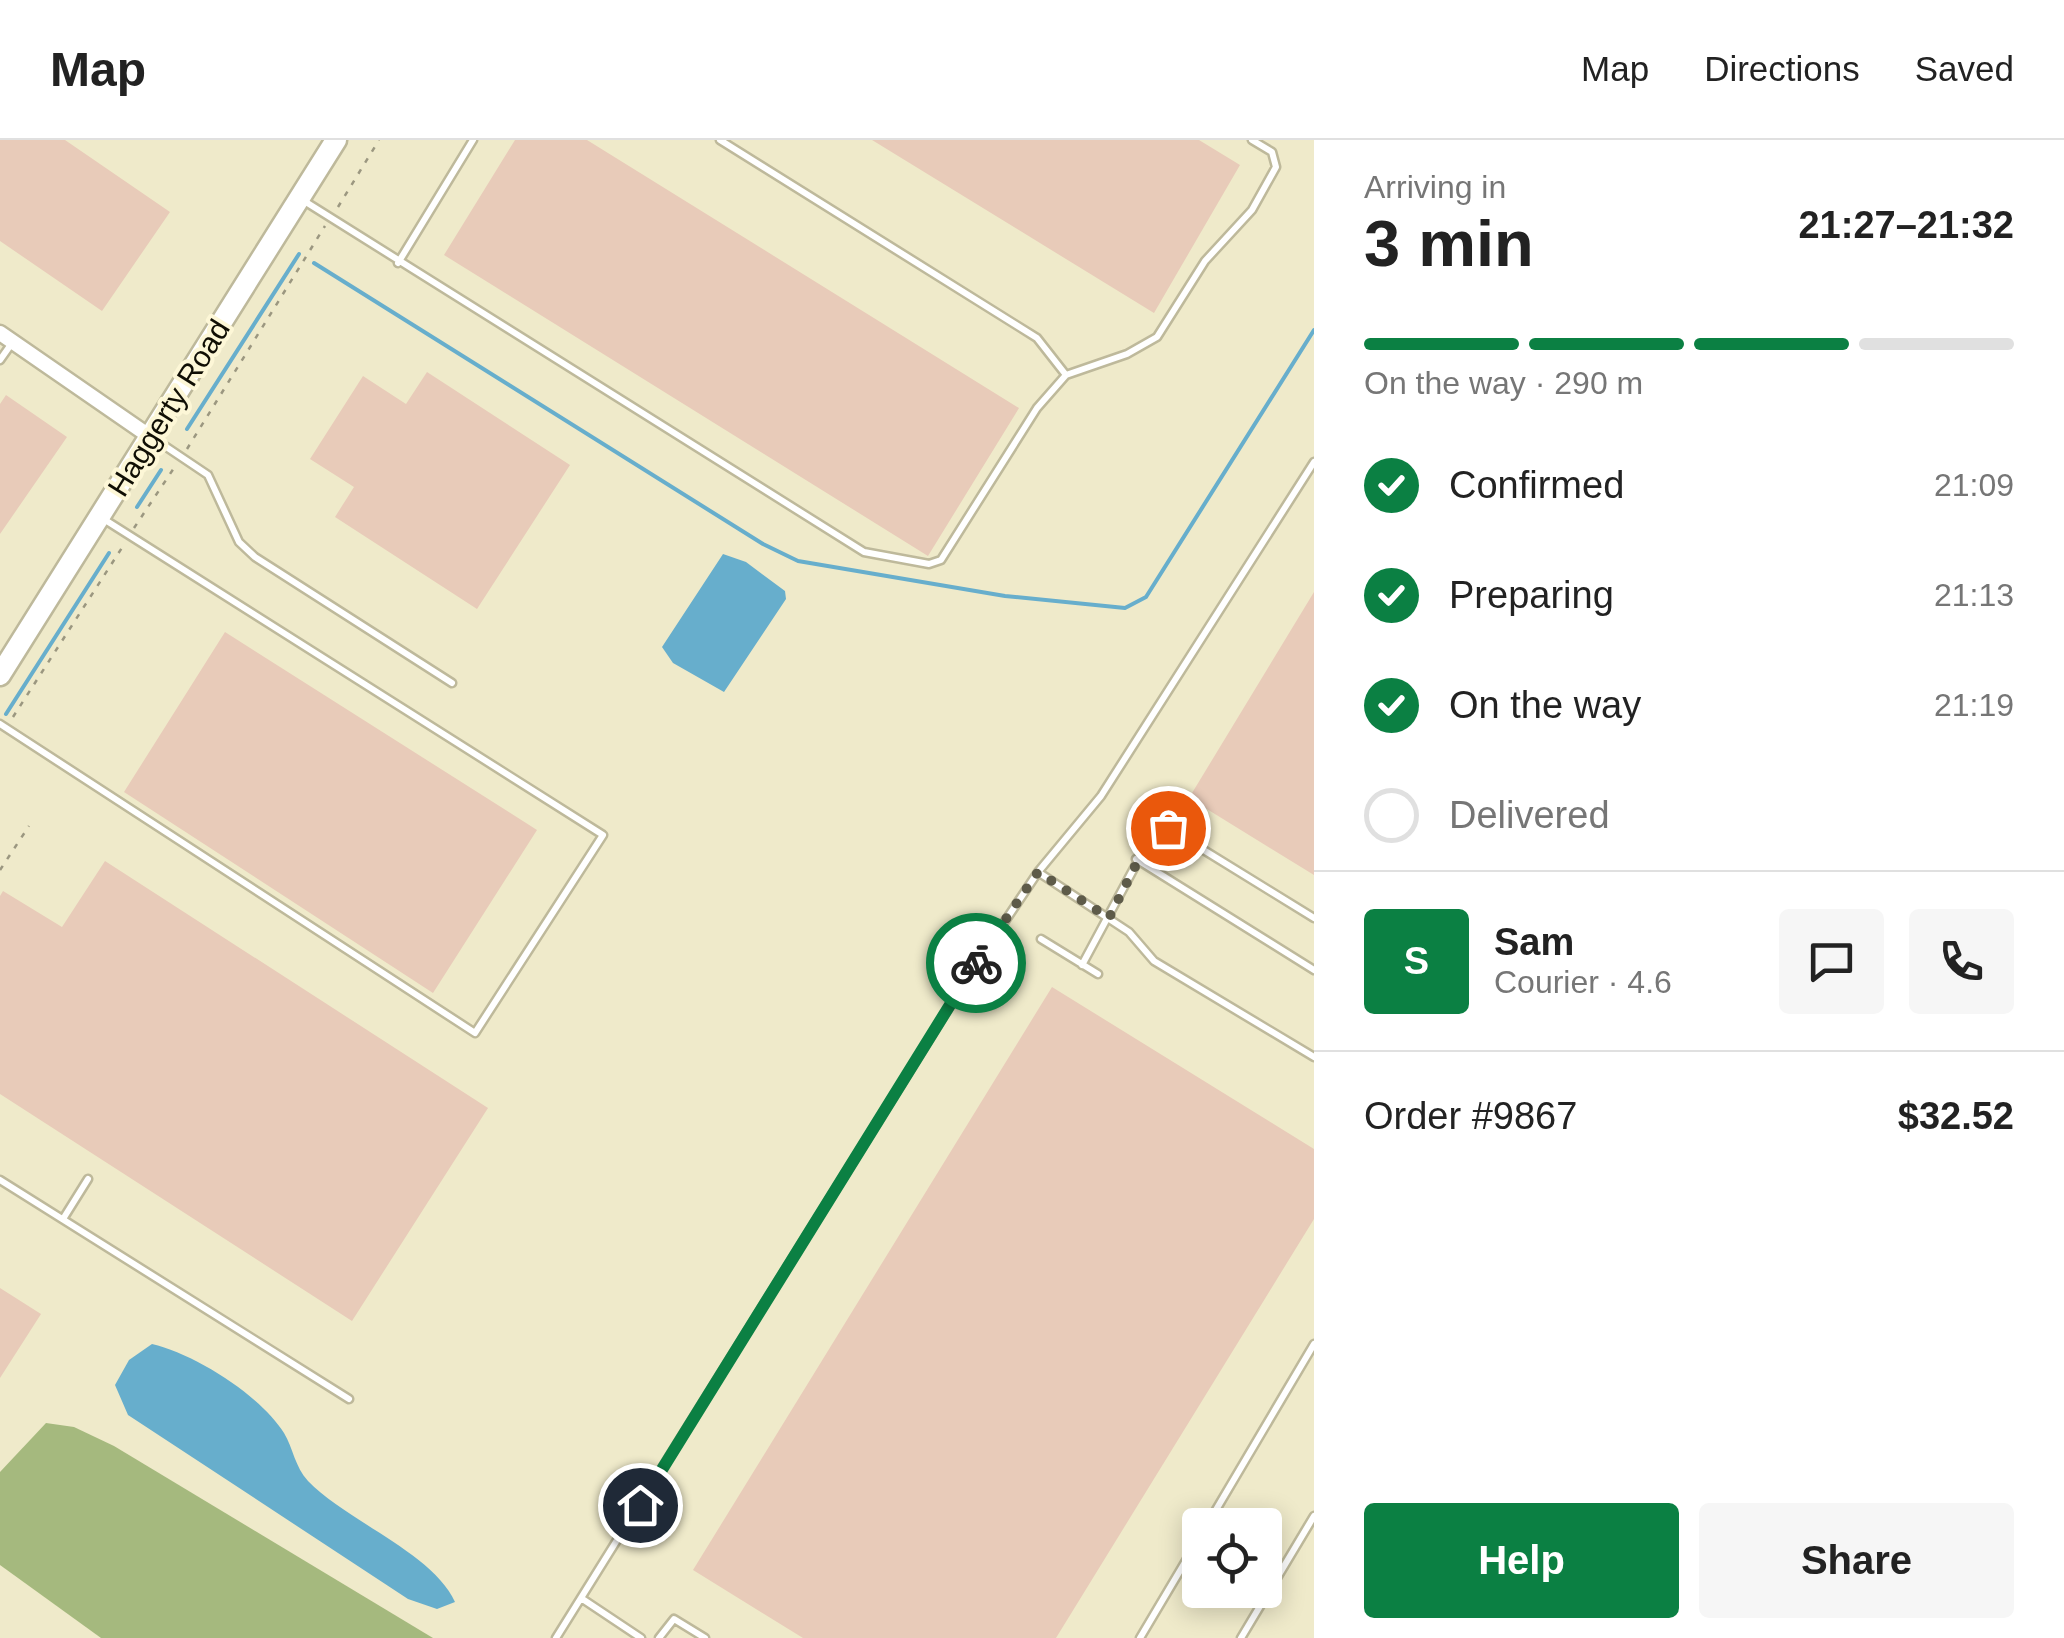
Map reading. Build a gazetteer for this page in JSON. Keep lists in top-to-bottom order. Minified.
{"streets":{"main road":["Haggerty Road"]},"page":{"header":"Map","nav":["Map","Directions","Saved"],"heading":["3 min","Arriving in","21:27–21:32"],"panel":["Sam","Courier · 4.6","Order #9867","$32.52"],"bar":"On the way · 290 m","list":[["Confirmed","21:09"],["Preparing","21:13"],["On the way","21:19"],"Delivered"],"round":"S","buttons":["Help","Share"]}}
